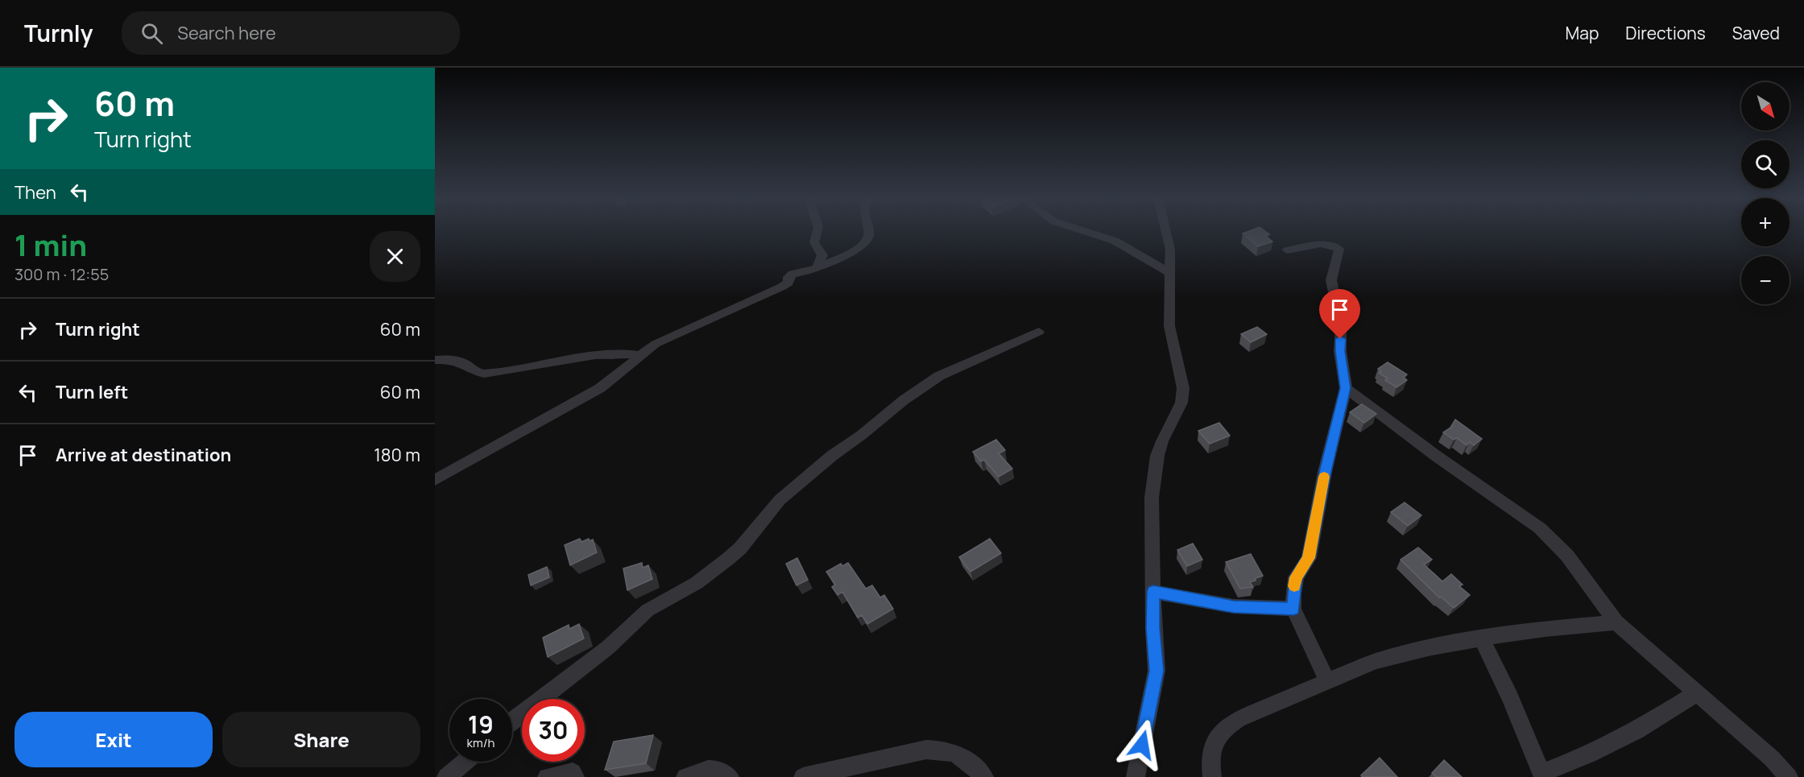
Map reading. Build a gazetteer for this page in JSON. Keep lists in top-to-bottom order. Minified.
{"north":"bottom right","page":{"header":"Turnly","search":"Search here","nav":["Map","Directions","Saved"],"turn":["60 m","Turn right"],"map_buttons":["+","−"],"then":"Then","heading":["1 min","300 m · 12:55"],"list":[{"name":"Turn right","value":"60 m"},{"name":"Turn left","value":"60 m"},{"name":"Arrive at destination","value":"180 m"}],"speed":"19 km/h","limit":"30","buttons":["Exit","Share"]}}
